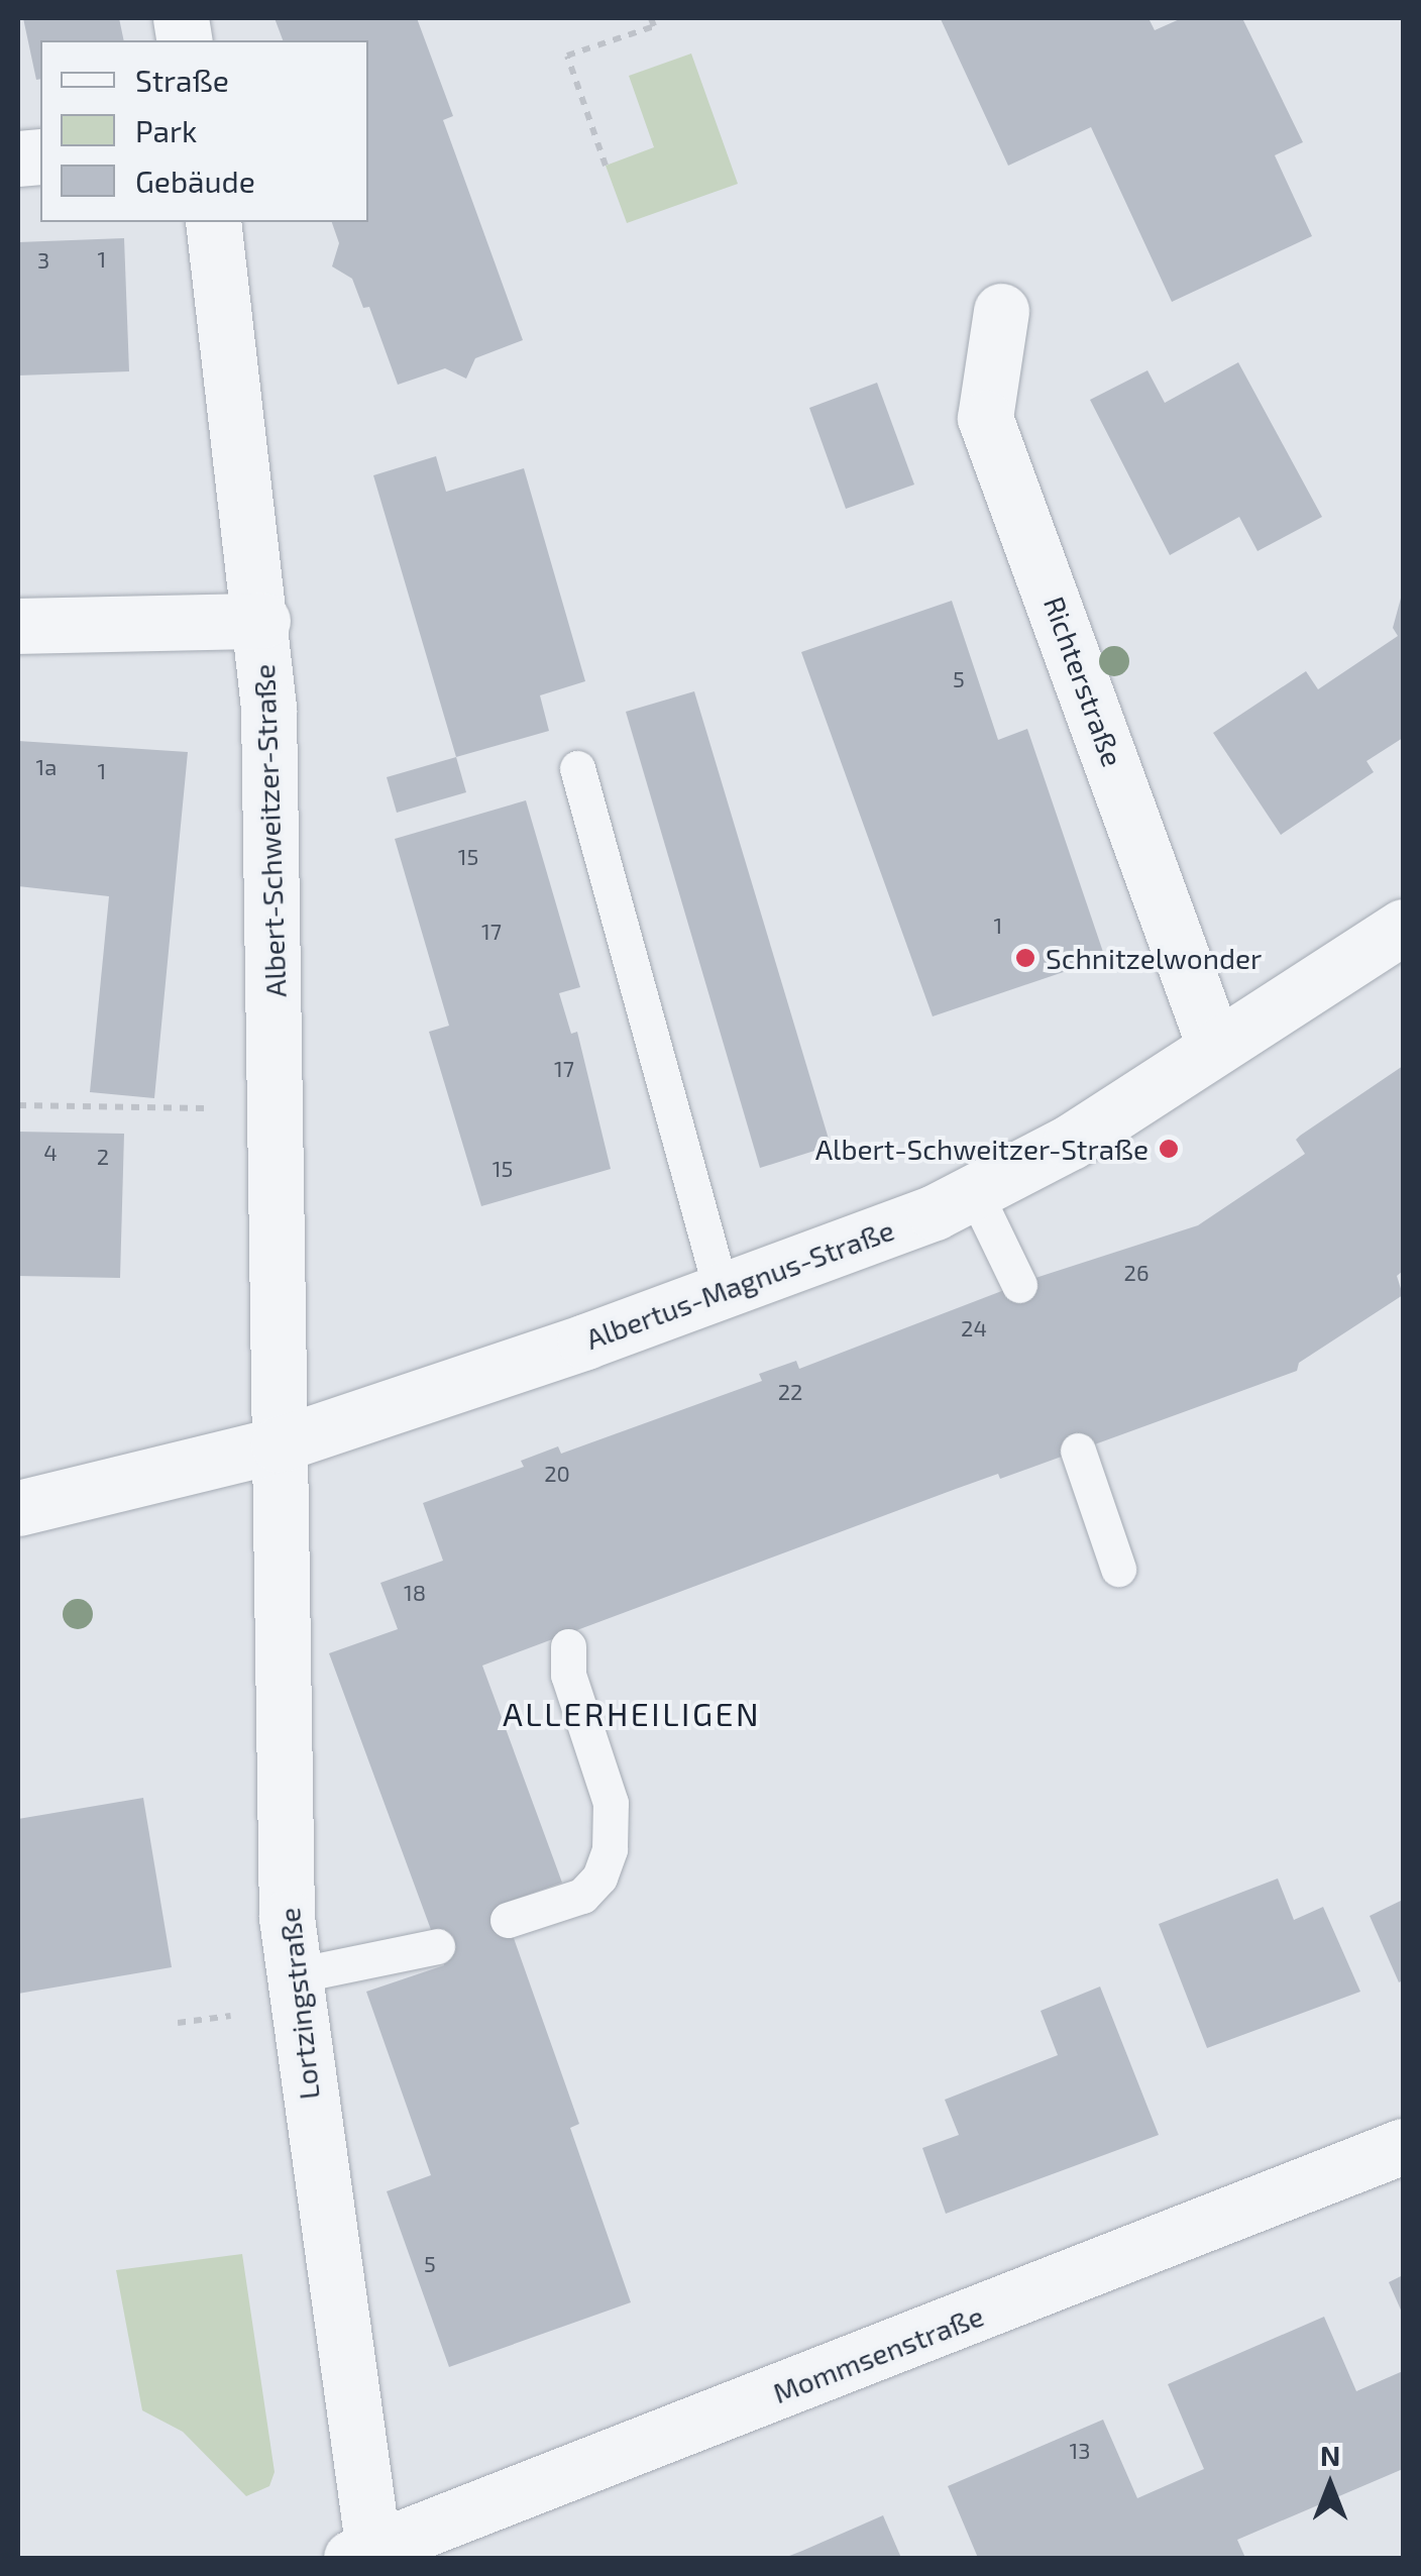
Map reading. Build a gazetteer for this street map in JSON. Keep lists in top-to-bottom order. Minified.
{"streets":{"street":["Richterstraße","Albert-Schweitzer-Straße","Albertus-Magnus-Straße","Lortzingstraße","Mommsenstraße"]},"crossings":[["Richterstraße","Albertus-Magnus-Straße"],["Albert-Schweitzer-Straße","Albertus-Magnus-Straße"],["Albert-Schweitzer-Straße","Lortzingstraße"],["Albertus-Magnus-Straße","Lortzingstraße"],["Lortzingstraße","Mommsenstraße"]],"districts":["ALLERHEILIGEN"],"places":["Schnitzelwonder","Albert-Schweitzer-Straße"],"house_numbers":["1","3","5","1a","1","15","1","17","17","4","2","15","26","24","22","20","18","5","13"],"legend":["Straße","Park","Gebäude"],"north":"top"}
